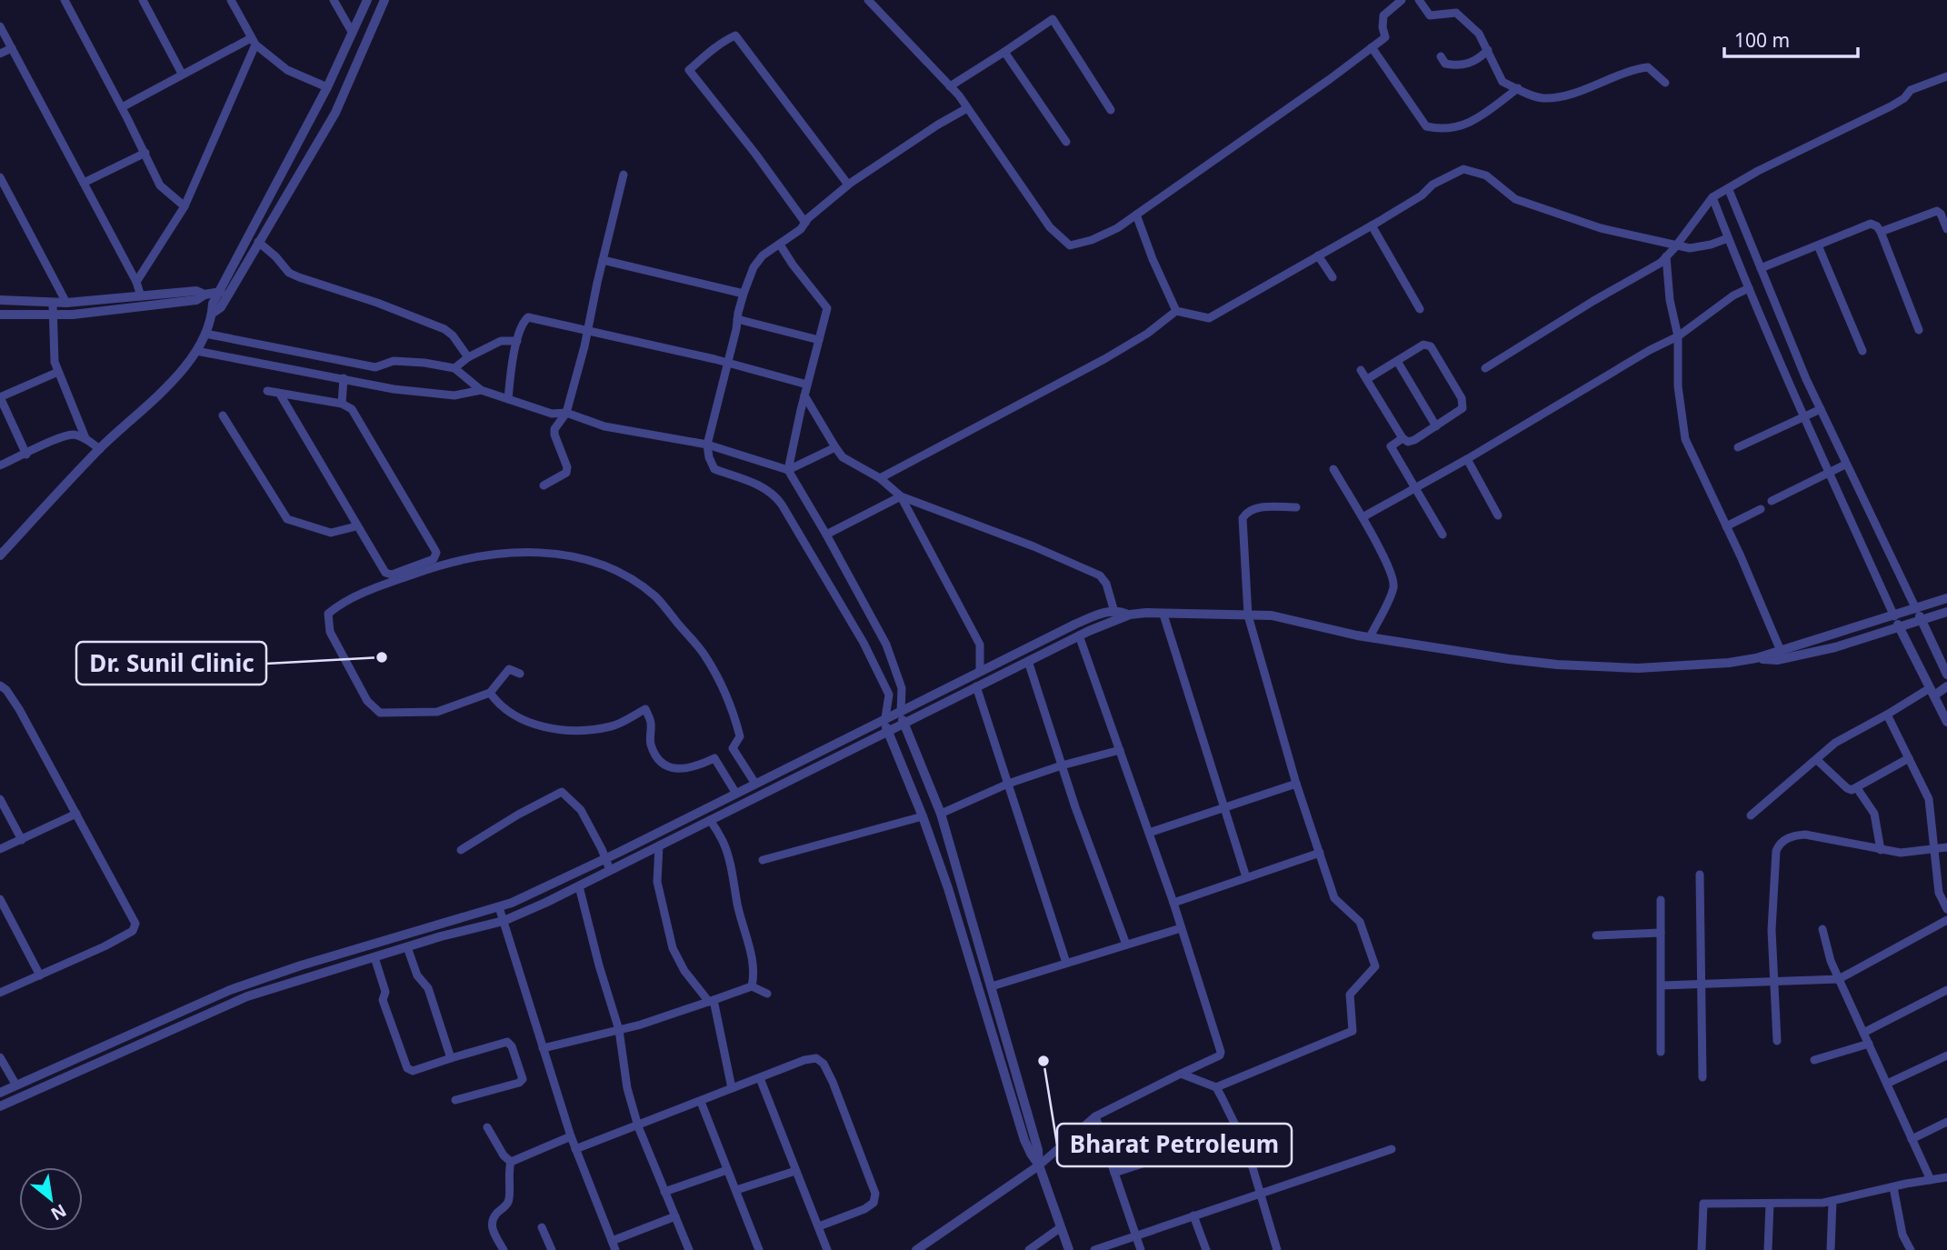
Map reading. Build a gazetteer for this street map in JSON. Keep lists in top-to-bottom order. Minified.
{"places":["Dr. Sunil Clinic","Bharat Petroleum"],"scale_bar":"100 m","north":"bottom right"}
